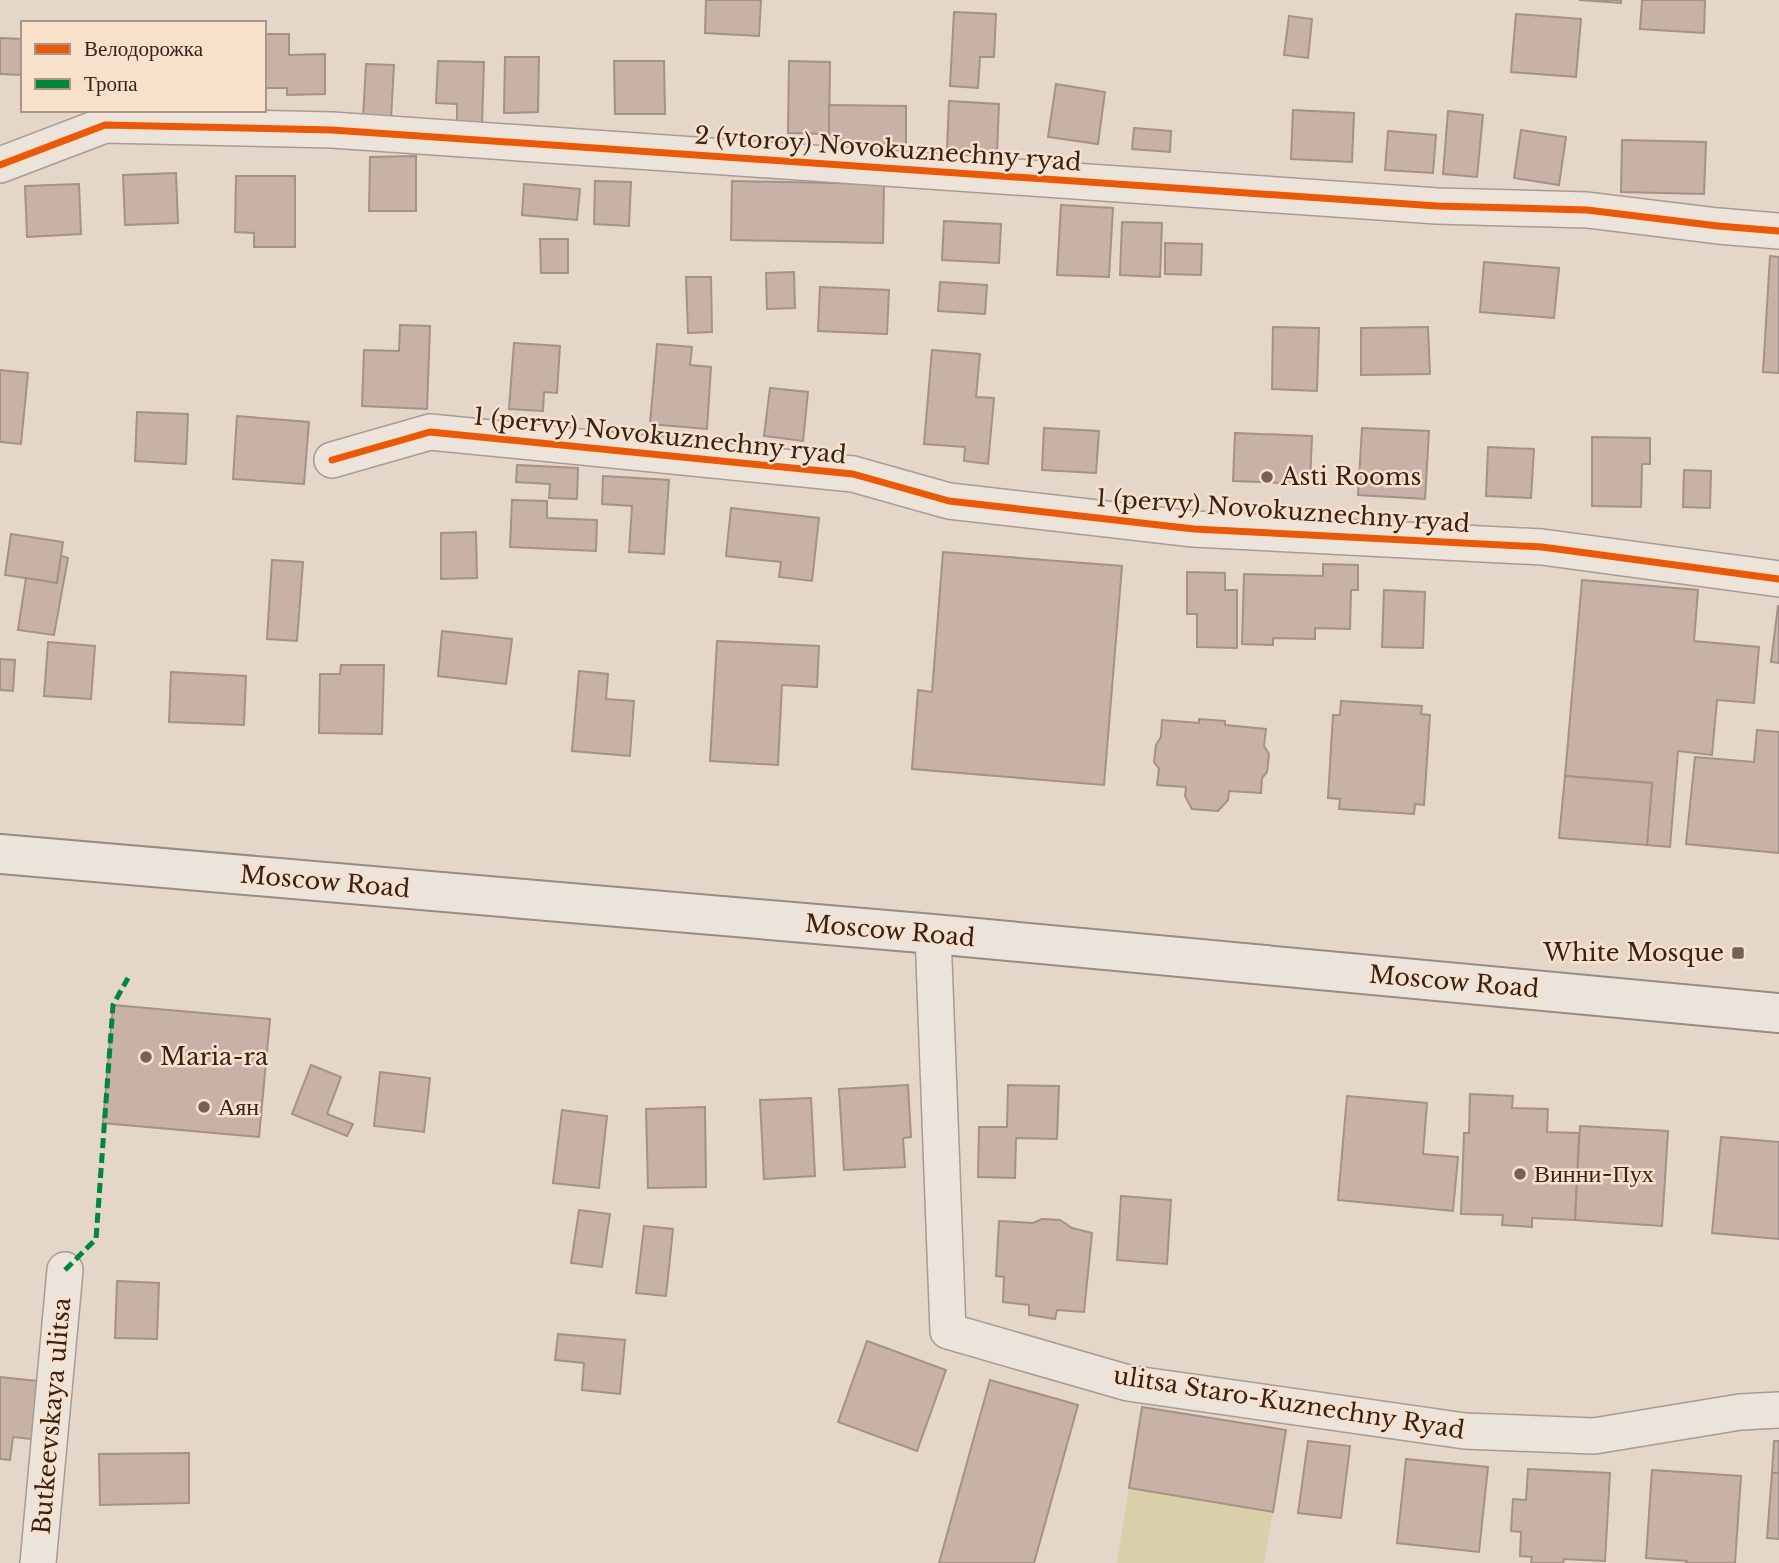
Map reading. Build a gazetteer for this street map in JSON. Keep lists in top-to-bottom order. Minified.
{"streets":{"main road":["Moscow Road"],"street":["2 (vtoroy) Novokuznechny ryad","1 (pervy) Novokuznechny ryad","ulitsa Staro-Kuznechny Ryad","Butkeevskaya ulitsa"]},"crossings":[["Moscow Road","ulitsa Staro-Kuznechny Ryad"]],"places":{"other":["Asti Rooms","Maria-ra","Аян","Винни-Пух"],"transit":["White Mosque"]},"legend":["Велодорожка","Тропа"]}
